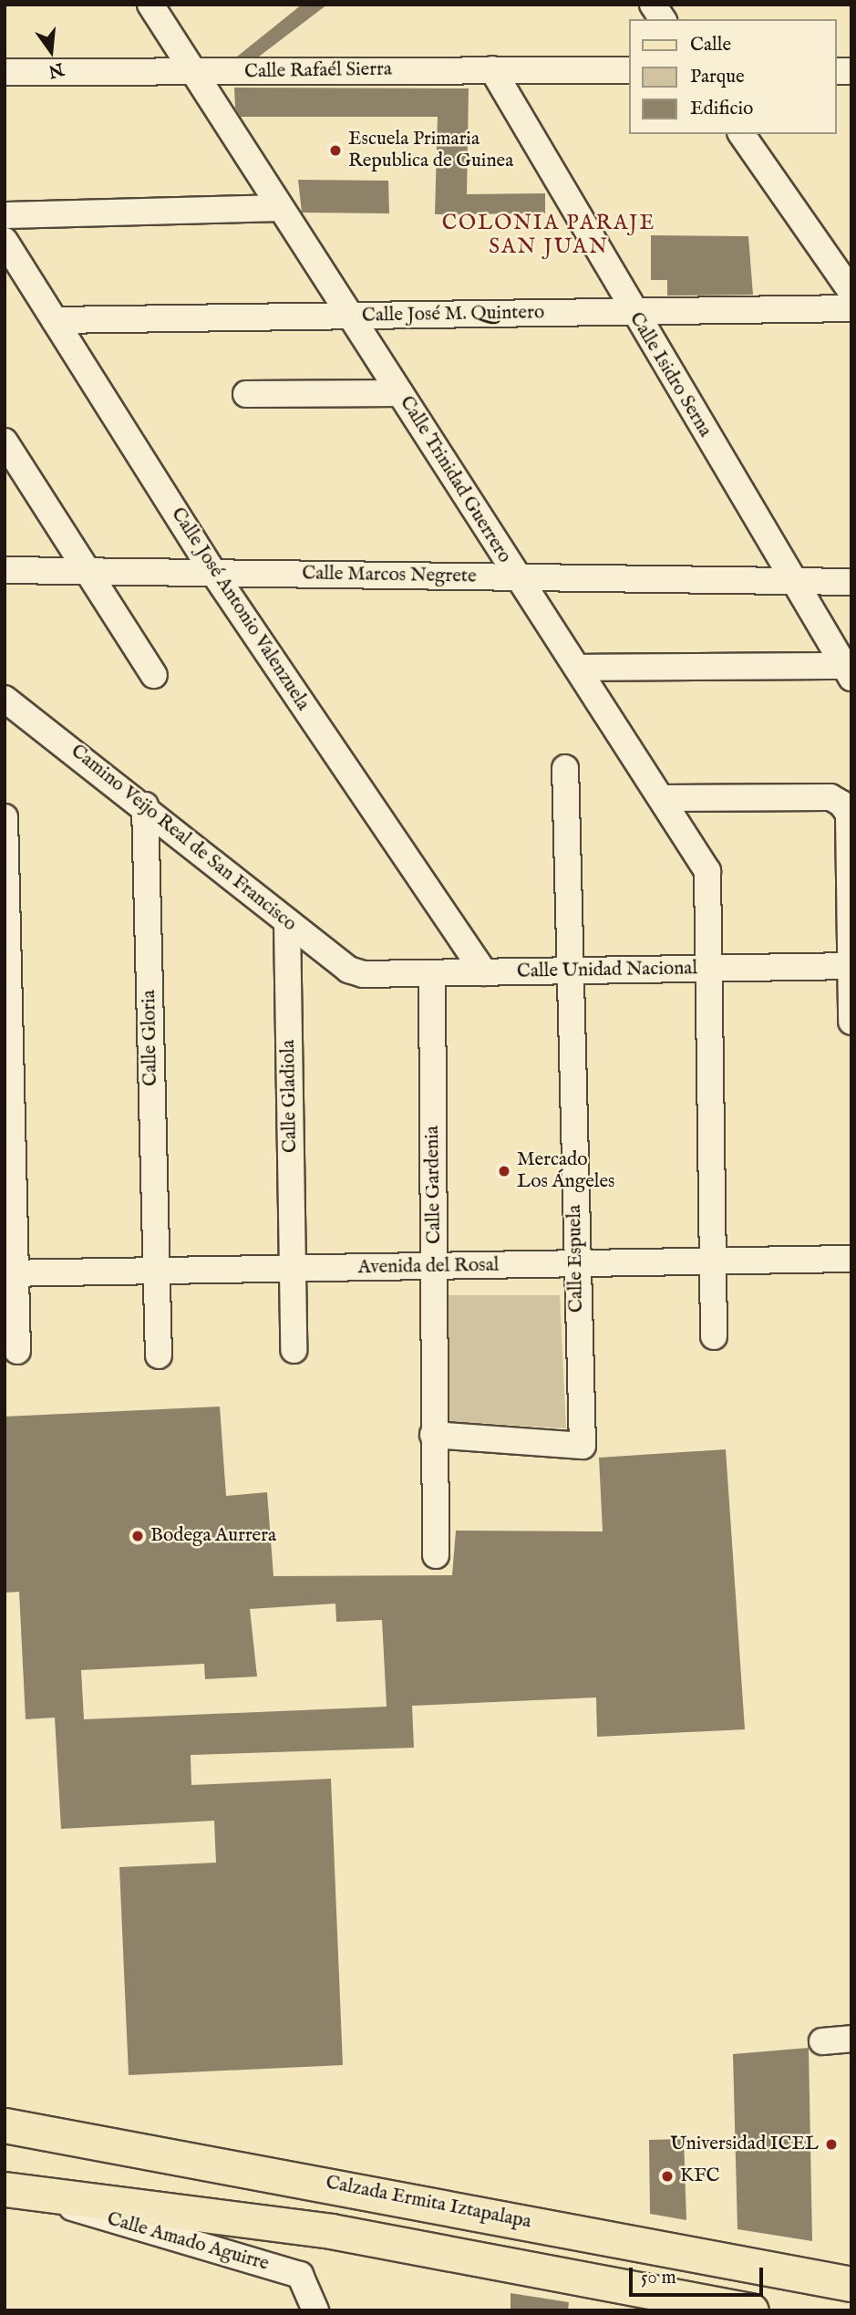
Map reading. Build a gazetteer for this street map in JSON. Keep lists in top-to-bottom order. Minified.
{"streets":{"main road":["Calzada Ermita Iztapalapa"],"street":["Calle Rafaél Sierra","Calle José M. Quintero","Calle Isidro Serna","Calle Trinidad Guerrero","Calle Marcos Negrete","Calle José Antonio Valenzuela","Camino Veijo Real de San Francisco","Calle Unidad Nacional","Calle Gloria","Calle Gladiola","Calle Gardenia","Calle Espuela","Avenida del Rosal","Calle Amado Aguirre"]},"crossings":[["Calle Rafaél Sierra","Calle Isidro Serna"],["Calle Rafaél Sierra","Calle Trinidad Guerrero"],["Calle José M. Quintero","Calle Isidro Serna"],["Calle José M. Quintero","Calle Trinidad Guerrero"],["Calle José M. Quintero","Calle José Antonio Valenzuela"],["Calle Isidro Serna","Calle Marcos Negrete"],["Calle Trinidad Guerrero","Calle Marcos Negrete"],["Calle Trinidad Guerrero","Calle Unidad Nacional"],["Calle Trinidad Guerrero","Avenida del Rosal"],["Calle Marcos Negrete","Calle José Antonio Valenzuela"],["Calle José Antonio Valenzuela","Calle Unidad Nacional"],["Camino Veijo Real de San Francisco","Calle Unidad Nacional"],["Camino Veijo Real de San Francisco","Calle Gloria"],["Camino Veijo Real de San Francisco","Calle Gladiola"],["Calle Unidad Nacional","Calle Gardenia"],["Calle Unidad Nacional","Calle Espuela"],["Calle Gloria","Avenida del Rosal"],["Calle Gladiola","Avenida del Rosal"],["Calle Gardenia","Calle Espuela"],["Calle Gardenia","Avenida del Rosal"],["Calle Espuela","Avenida del Rosal"]],"districts":["COLONIA PARAJE SAN JUAN"],"places":["Escuela Primaria Republica de Guinea","Mercado Los Ángeles","Bodega Aurrera","Universidad ICEL","KFC"],"legend":["Calle","Parque","Edificio"],"scale_bar":"50 m","north":"bottom"}
